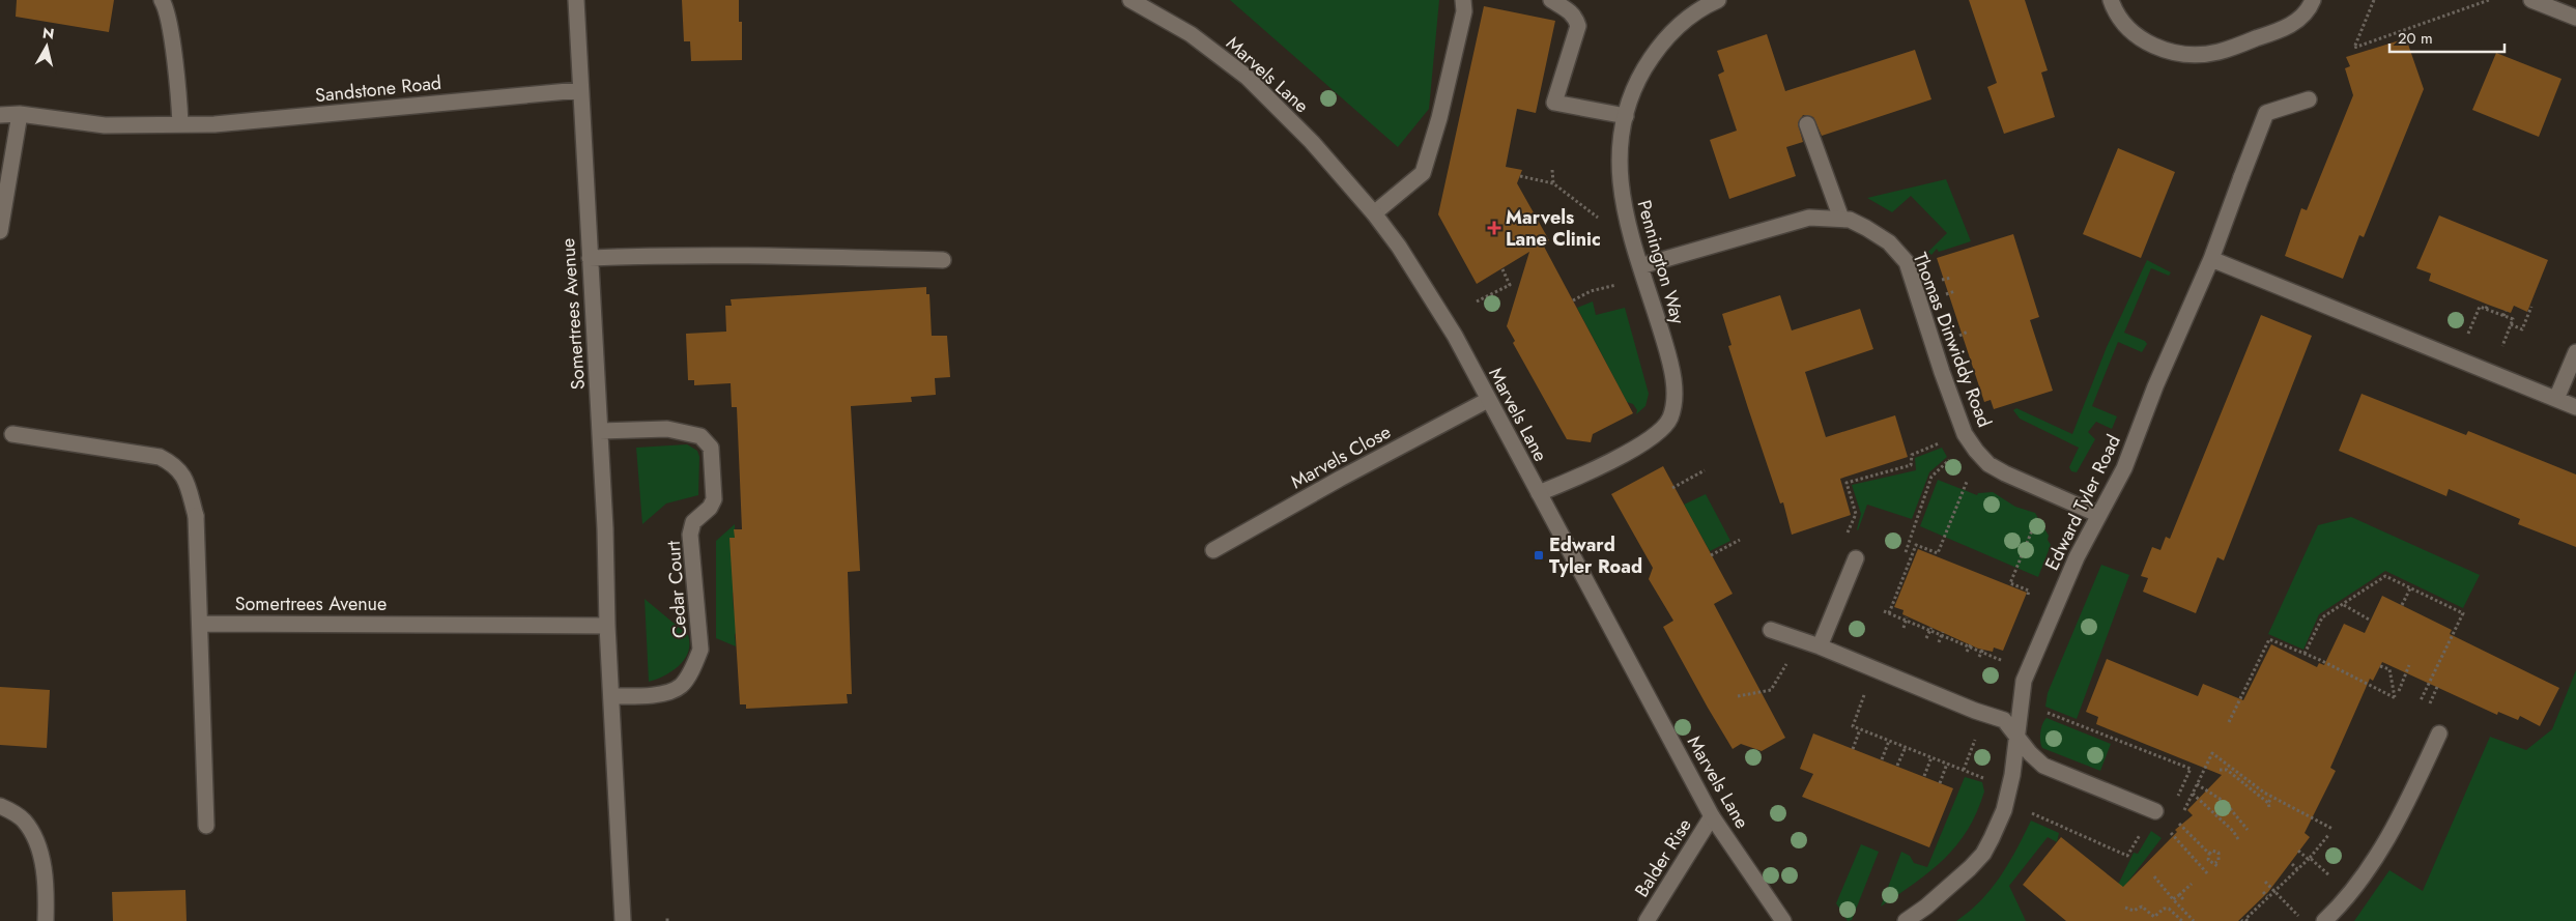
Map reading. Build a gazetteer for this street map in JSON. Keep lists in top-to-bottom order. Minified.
{"streets":{"street":["Marvels Lane","Sandstone Road","Pennington Way","Somertrees Avenue","Thomas Dinwiddy Road","Marvels Close","Edward Tyler Road","Cedar Court","Balder Rise"]},"crossings":[["Marvels Lane","Pennington Way"],["Marvels Lane","Marvels Close"],["Marvels Lane","Balder Rise"],["Sandstone Road","Somertrees Avenue"],["Pennington Way","Thomas Dinwiddy Road"],["Somertrees Avenue","Cedar Court"],["Thomas Dinwiddy Road","Edward Tyler Road"]],"places":{"health":["Marvels Lane Clinic"],"transit":["Edward Tyler Road"]},"scale_bar":"20 m","north":"top"}
